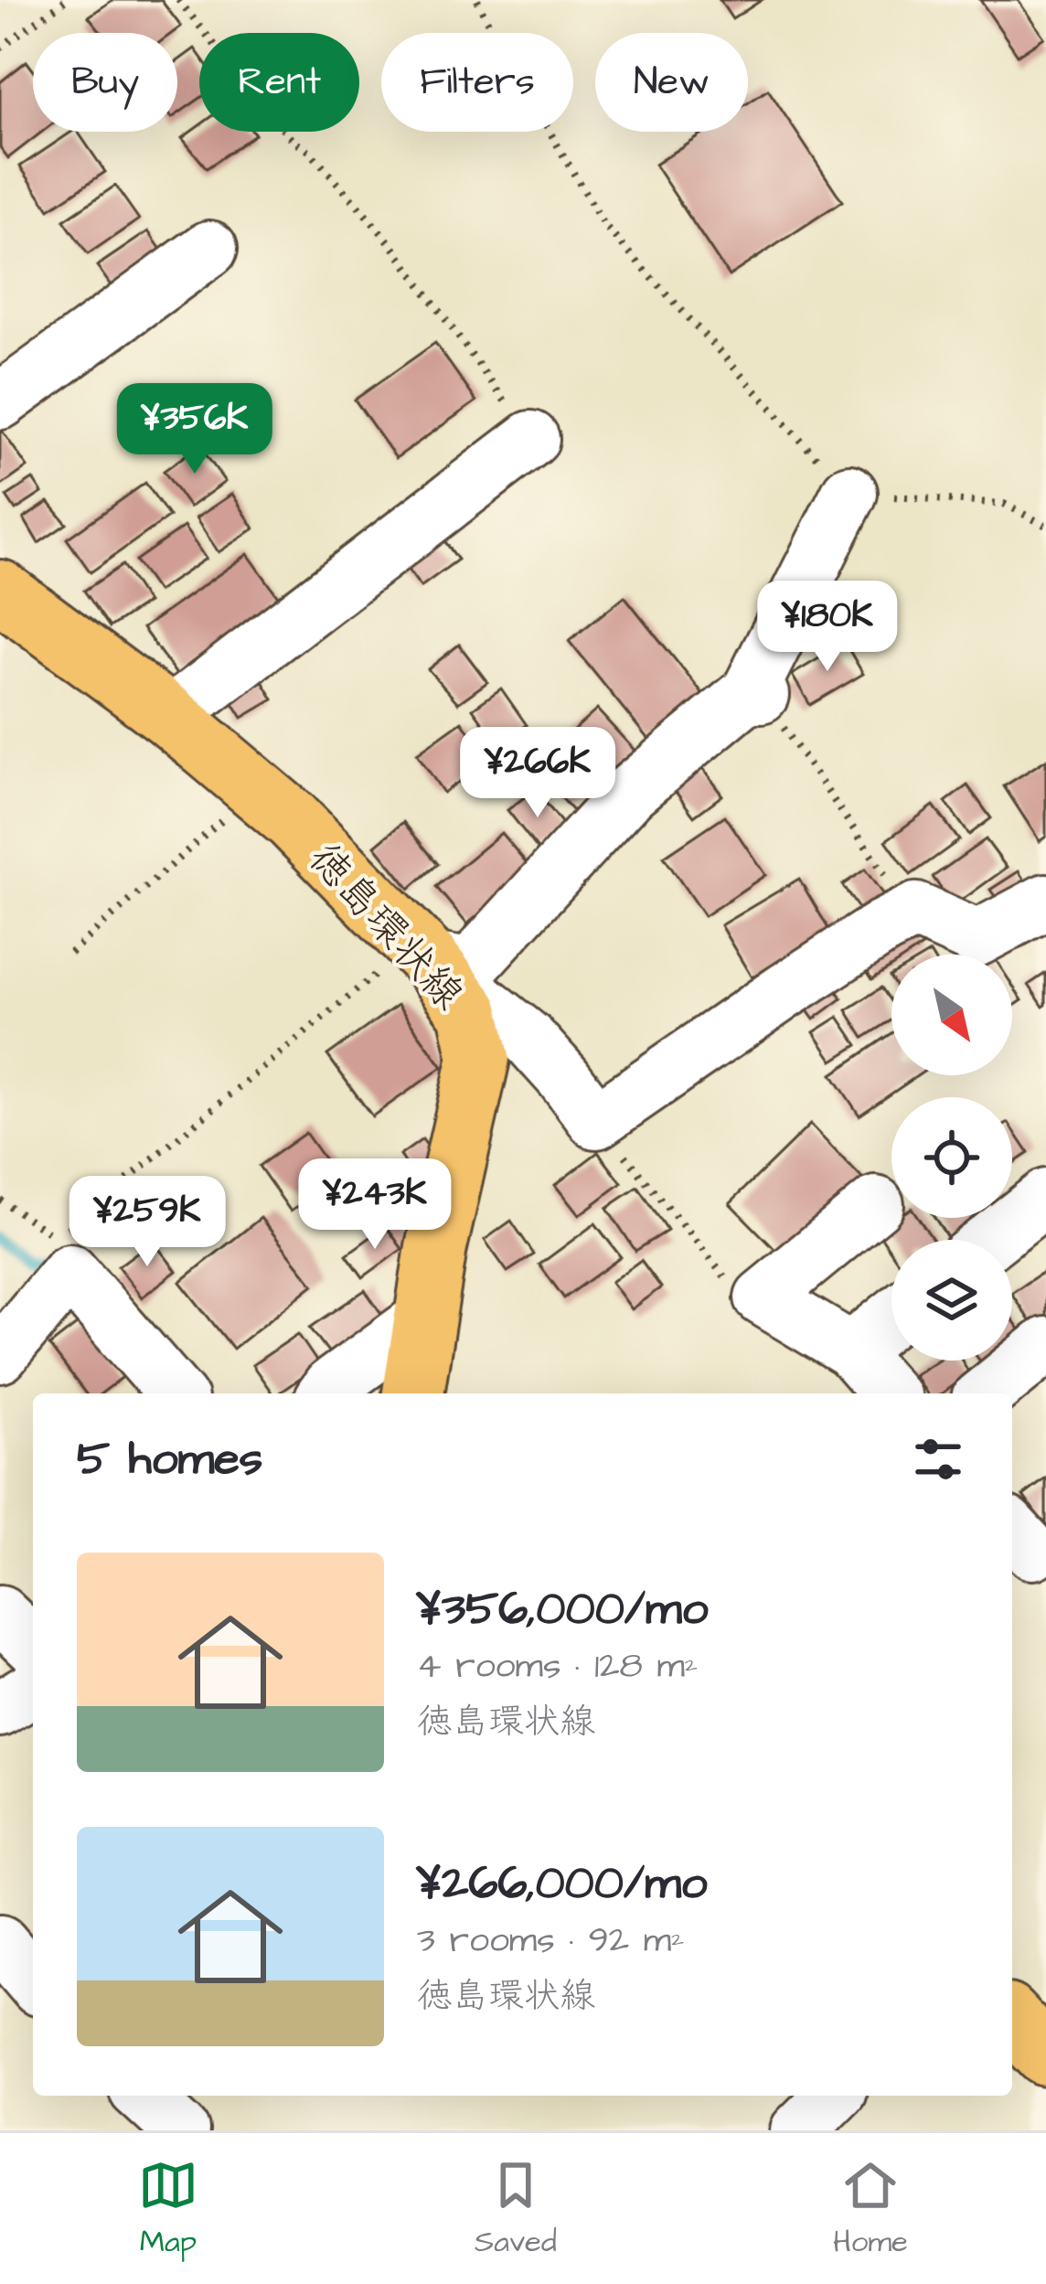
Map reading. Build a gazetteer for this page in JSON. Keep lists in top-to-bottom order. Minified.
{"streets":{"main road":["徳島環状線"]},"north":"bottom right","page":{"chip":["Buy","Rent","Filters","New"],"price":["¥356K","¥180K","¥266K","¥243K","¥259K"],"heading":"5 homes","list":[{"name":"¥356,000/mo","note":"4 rooms · 128 m² · 徳島環状線"},{"name":"¥266,000/mo","note":"3 rooms · 92 m² · 徳島環状線"}],"tabs":["Map","Saved","Home"]}}
